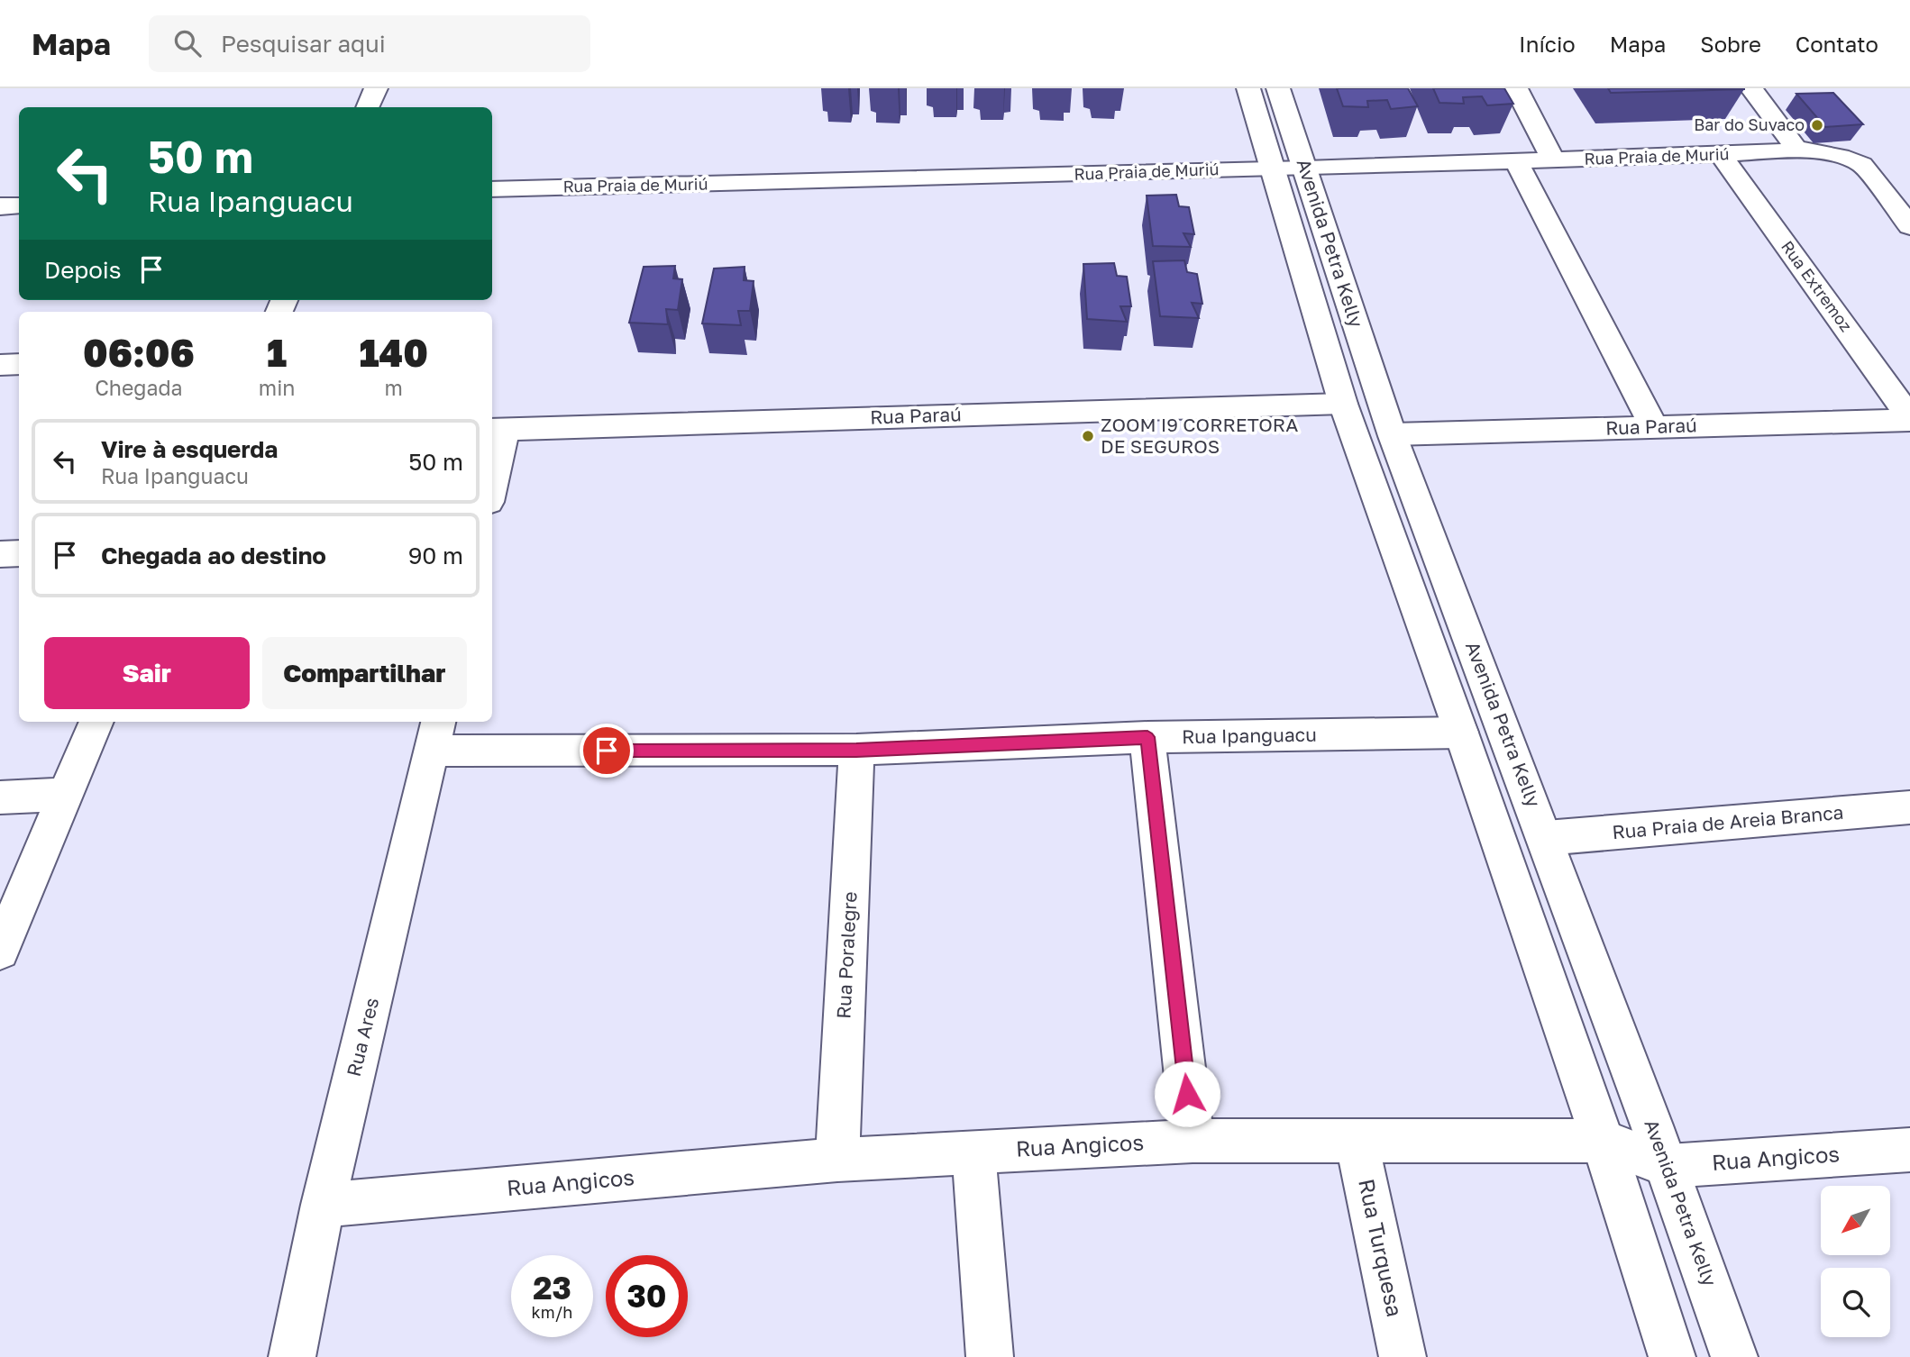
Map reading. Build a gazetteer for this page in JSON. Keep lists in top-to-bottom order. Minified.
{"streets":{"street":["Rua Praia de Muriú","Avenida Petra Kelly","Rua Extremoz","Rua Paraú","Rua Ipanguacu","Rua Praia de Areia Branca","Rua Poralegre","Rua Ares","Rua Angicos","Rua Turquesa"]},"crossings":[["Rua Praia de Muriú","Avenida Petra Kelly"],["Rua Praia de Muriú","Rua Extremoz"],["Avenida Petra Kelly","Rua Paraú"],["Avenida Petra Kelly","Rua Ipanguacu"],["Avenida Petra Kelly","Rua Praia de Areia Branca"],["Avenida Petra Kelly","Rua Angicos"],["Rua Extremoz","Rua Paraú"],["Rua Ipanguacu","Rua Poralegre"],["Rua Ipanguacu","Rua Ares"],["Rua Poralegre","Rua Angicos"],["Rua Ares","Rua Angicos"],["Rua Angicos","Rua Turquesa"]],"places":["Bar do Suvaco","ZOOM I9 CORRETORA DE SEGUROS"],"north":"bottom left","page":{"header":"Mapa","search":"Pesquisar aqui","nav":["Início","Mapa","Sobre","Contato"],"turn":["50 m","Rua Ipanguacu"],"then":"Depois","eta":["06:06","Chegada","1","min","140","m"],"list":[{"name":"Vire à esquerda","note":"Rua Ipanguacu","value":"50 m"},{"name":"Chegada ao destino","value":"90 m"}],"buttons":["Sair","Compartilhar"],"speed":"23 km/h","limit":"30"}}
